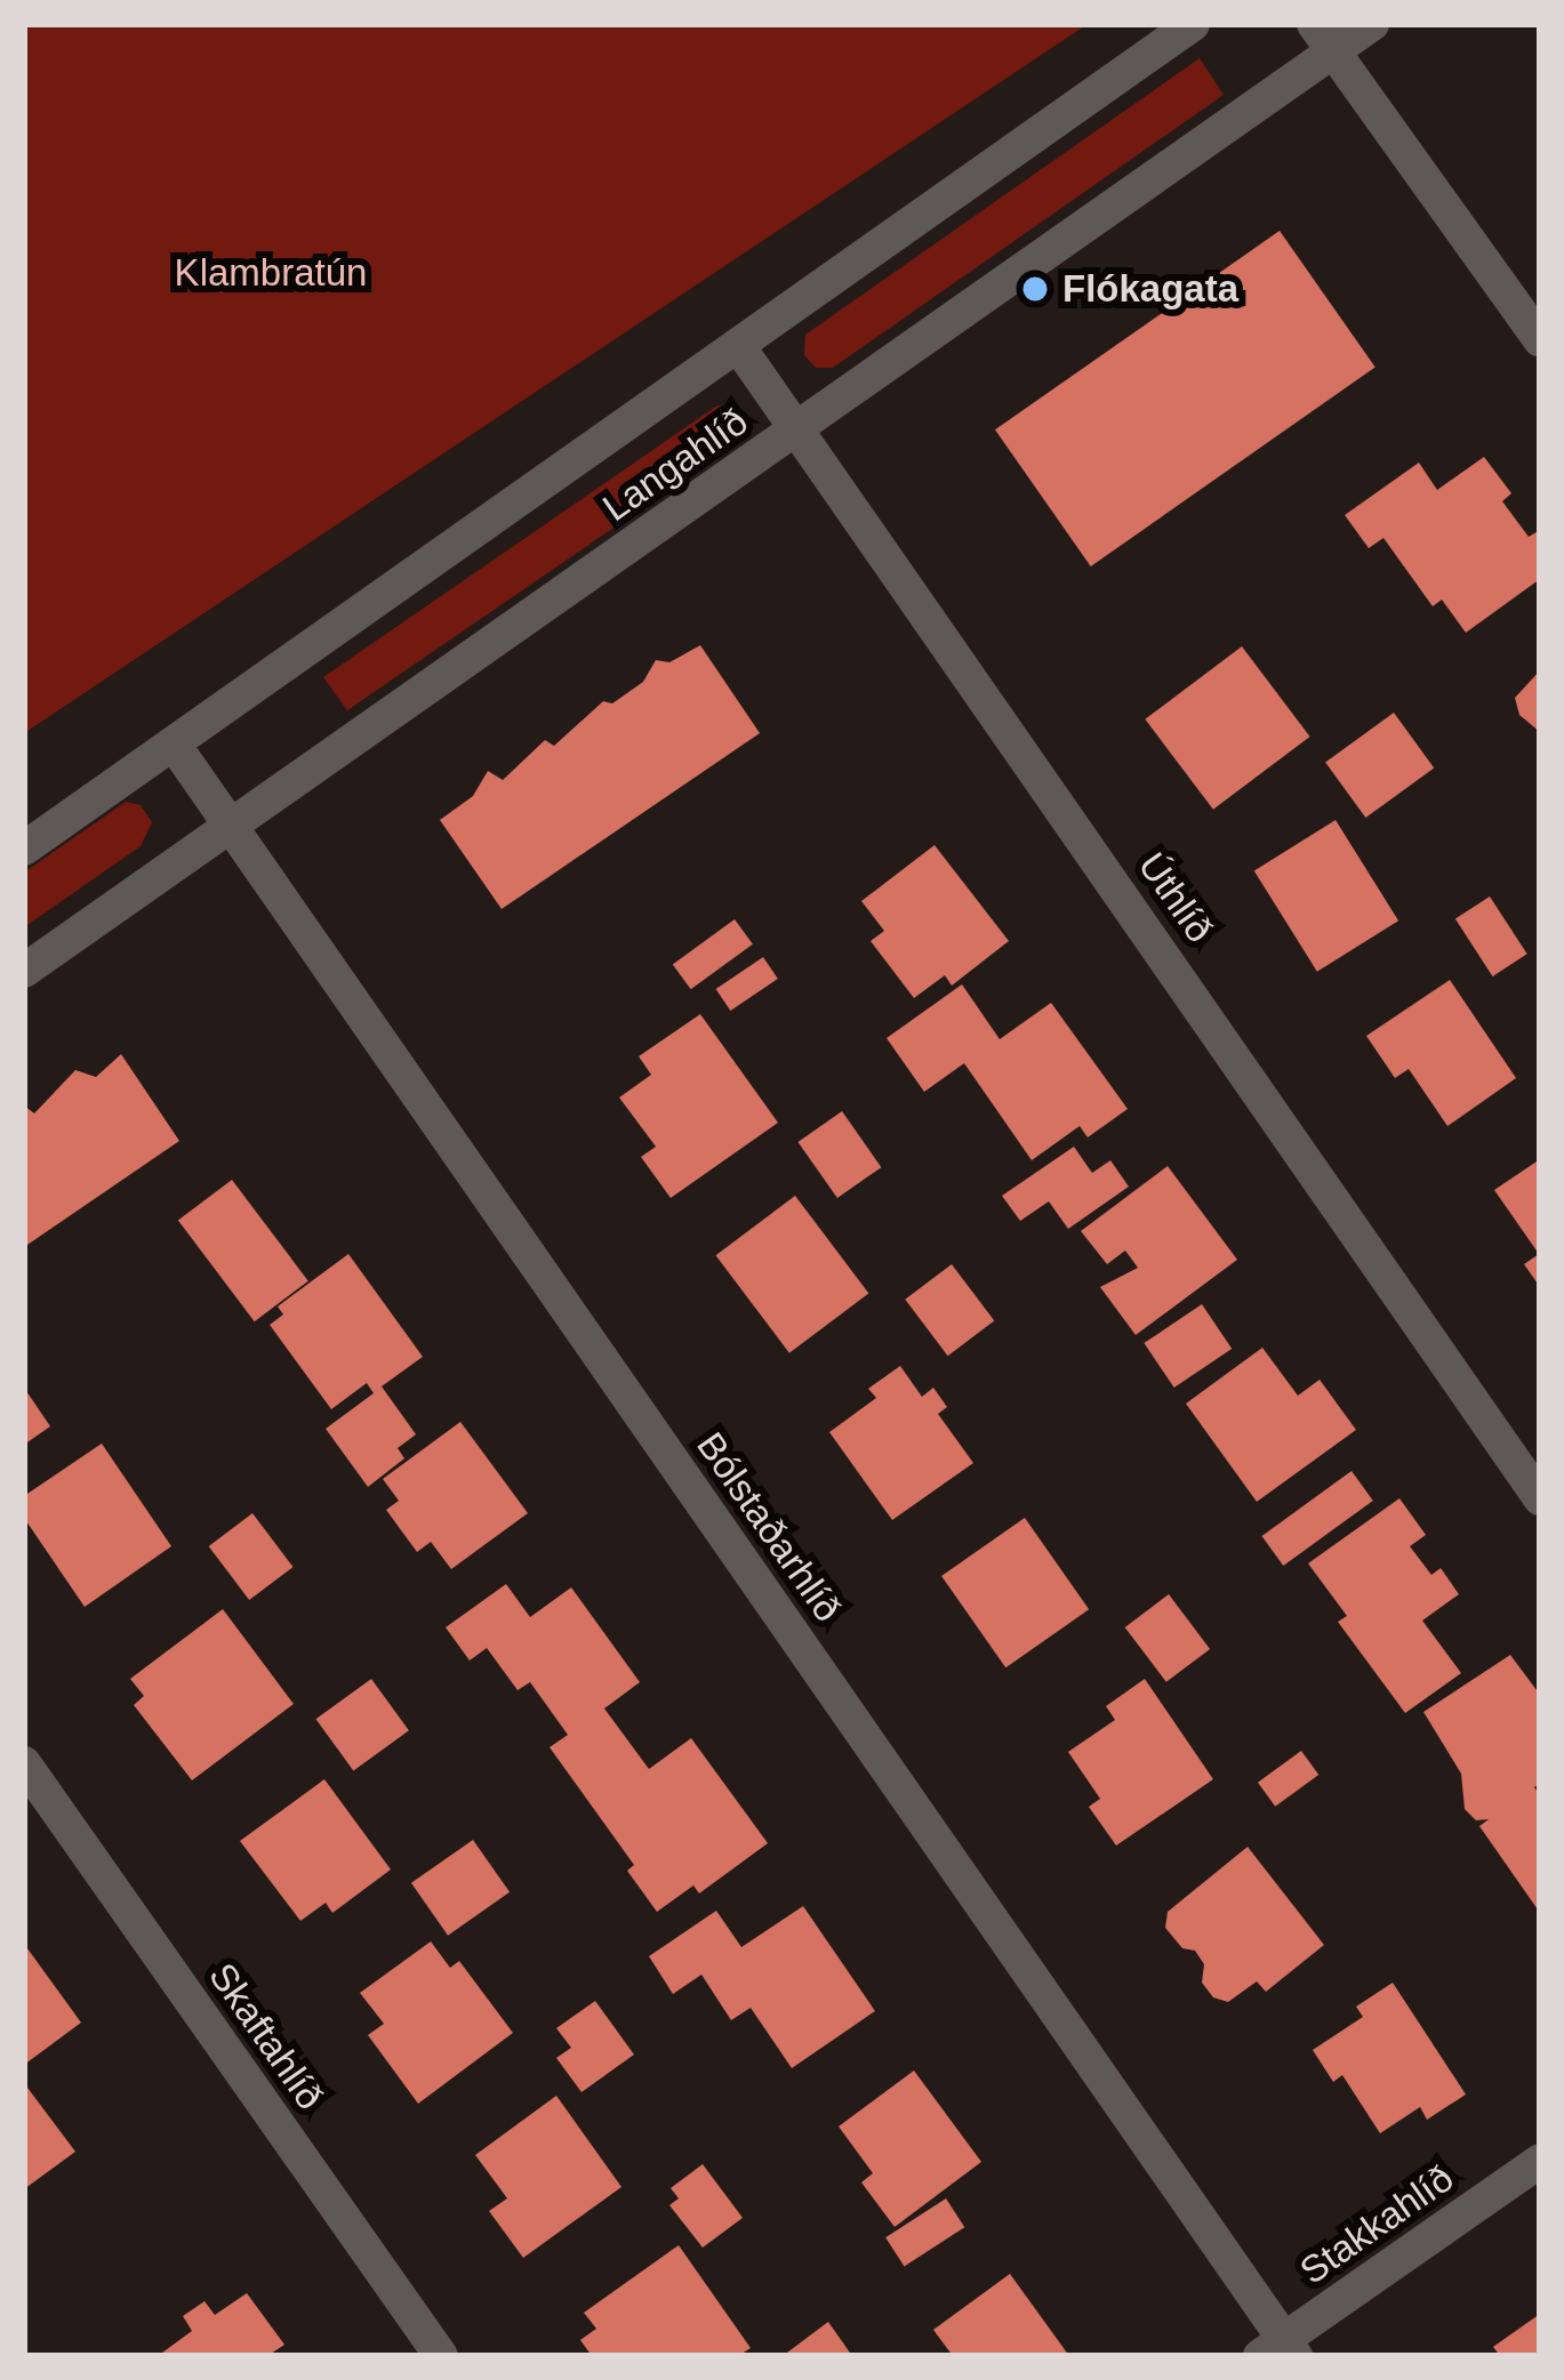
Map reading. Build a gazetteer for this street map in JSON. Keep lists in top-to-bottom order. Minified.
{"streets":{"street":["Langahlíð","Úthlíð","Bólstaðarhlíð","Skaftahlíð","Stakkahlíð"]},"crossings":[["Langahlíð","Úthlíð"],["Langahlíð","Bólstaðarhlíð"],["Bólstaðarhlíð","Stakkahlíð"]],"parks":["Klambratún"],"places":["Flókagata"]}
